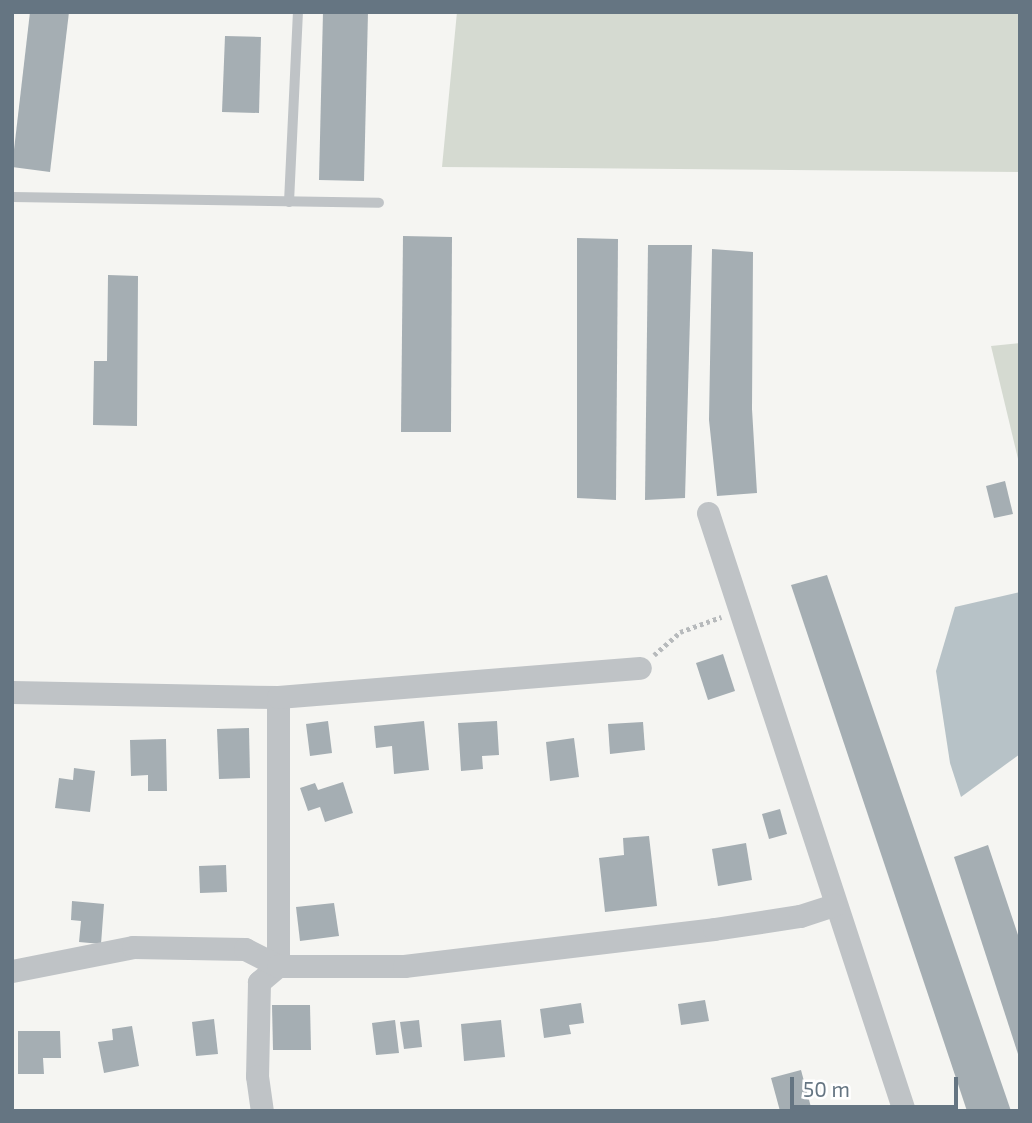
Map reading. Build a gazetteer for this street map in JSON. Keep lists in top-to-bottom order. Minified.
{"scale_bar":"50 m"}
